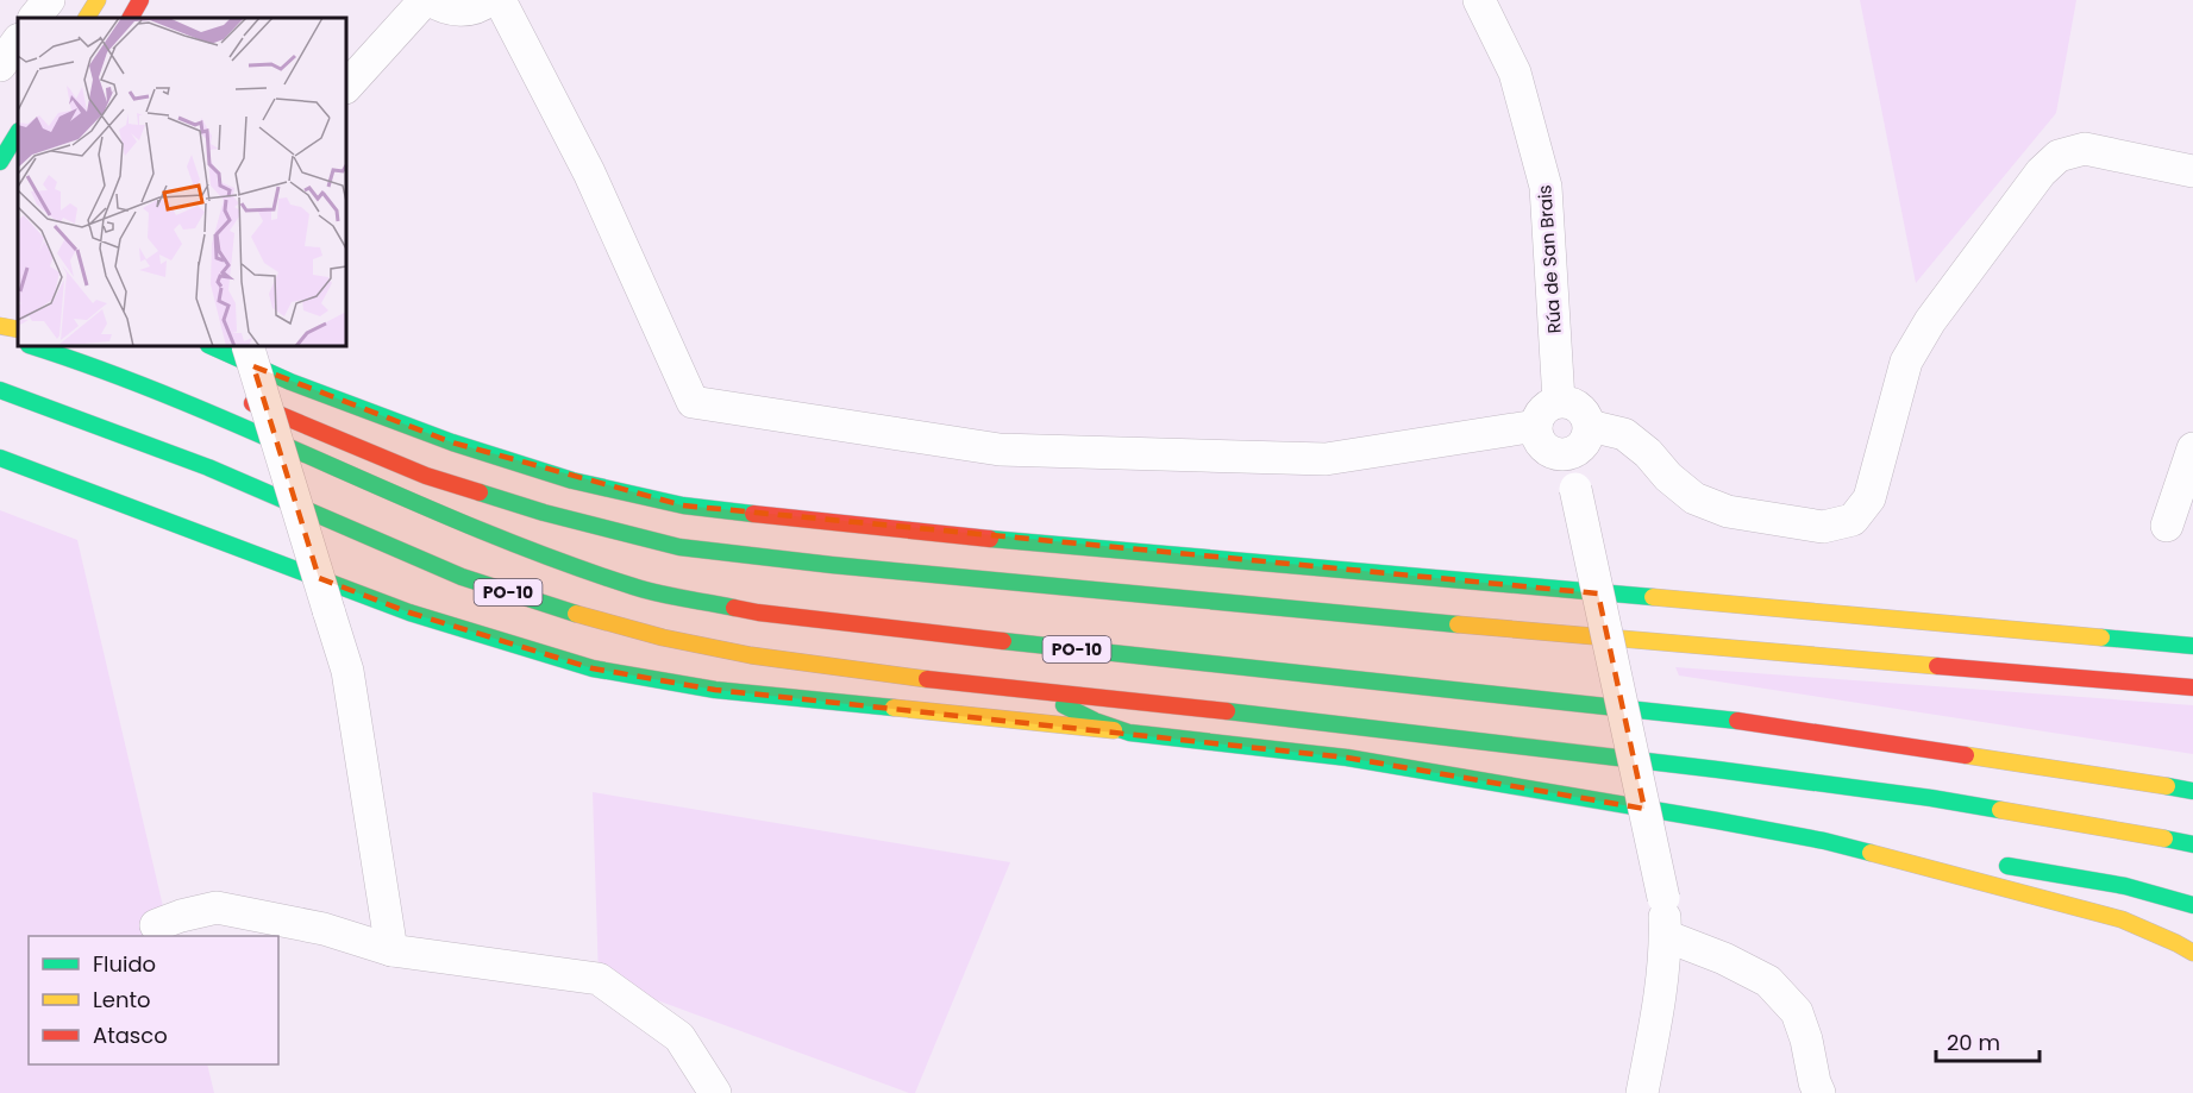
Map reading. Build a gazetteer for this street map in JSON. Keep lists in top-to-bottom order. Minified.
{"streets":{"main road":["PO-10"],"street":["Rúa de San Brais"]},"legend":["Fluido","Lento","Atasco"],"scale_bar":"20 m"}
